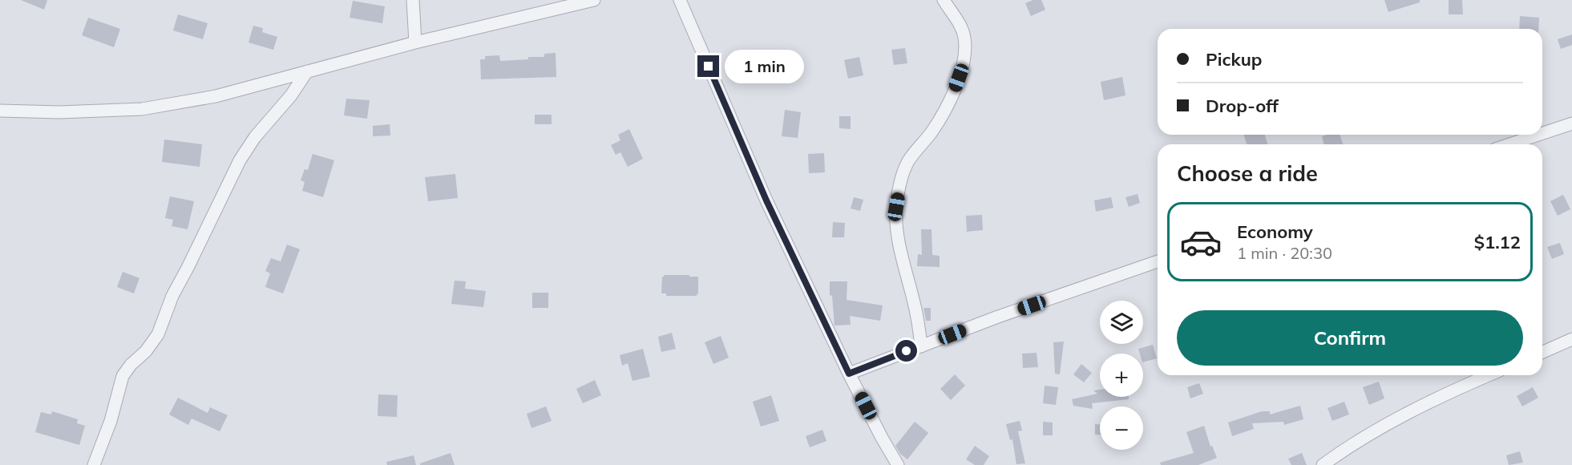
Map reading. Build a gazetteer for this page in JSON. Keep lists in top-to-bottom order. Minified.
{"page":{"banner":["Pickup","Drop-off"],"bubble":"1 min","heading":"Choose a ride","list":[{"name":"Economy","note":"1 min · 20:30","value":"$1.12"}],"map_buttons":["+","−"],"buttons":"Confirm"}}
